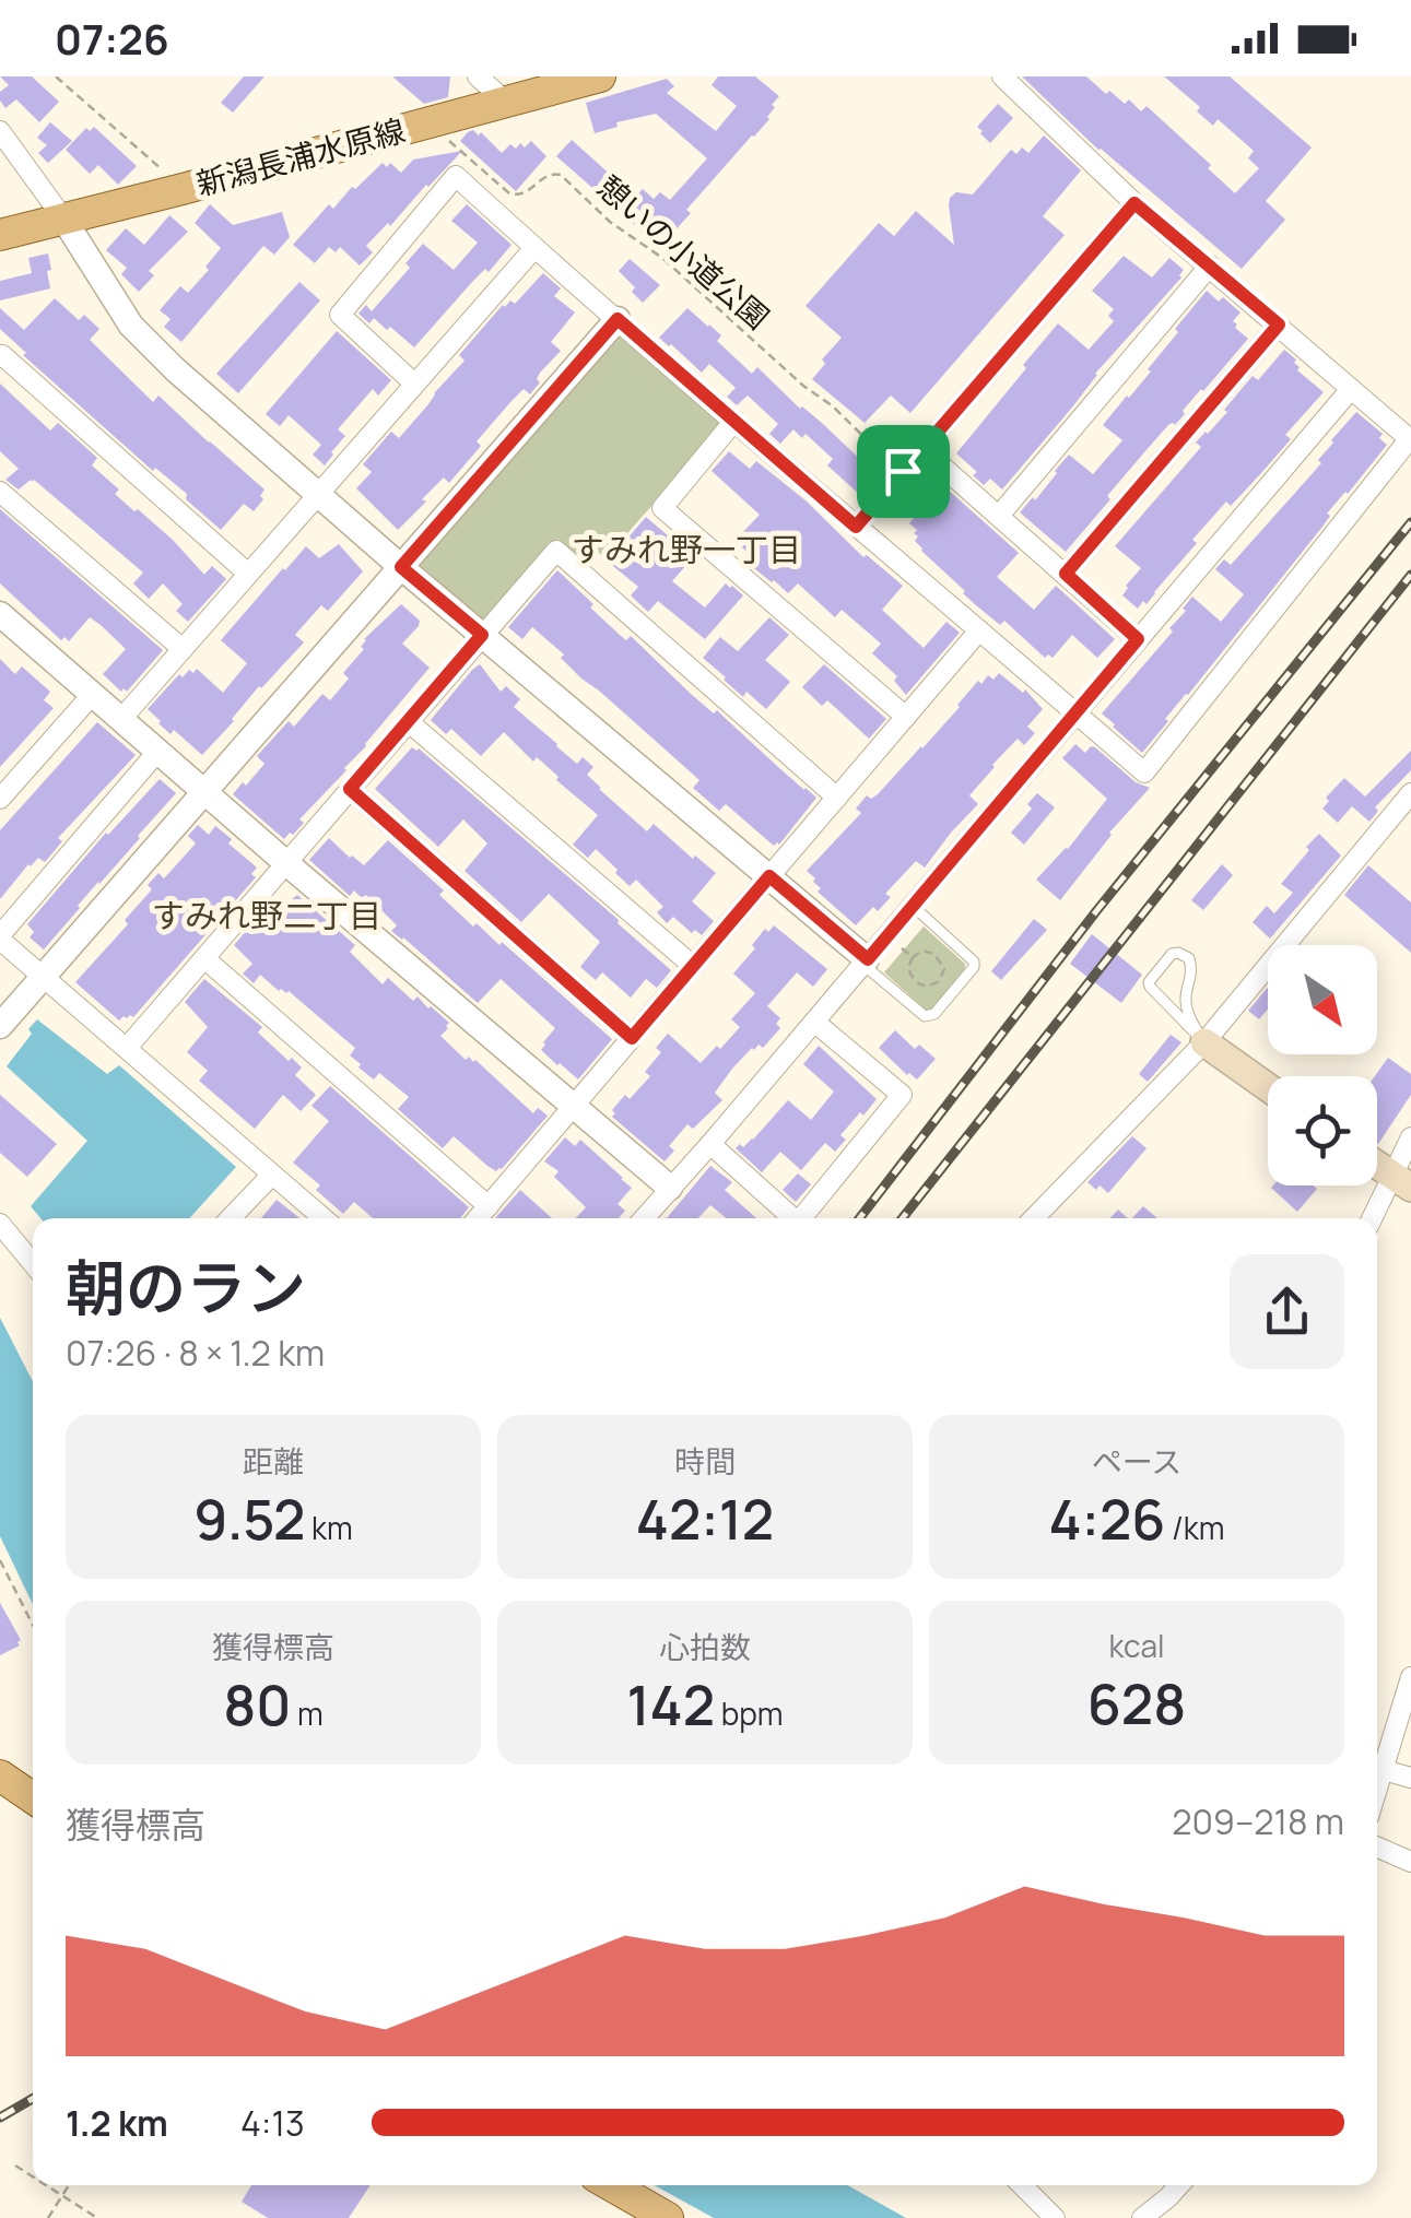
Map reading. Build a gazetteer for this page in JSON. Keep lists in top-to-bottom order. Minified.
{"streets":{"main road":["新潟長浦水原線"],"path":["憩いの小道公園"]},"crossings":[["新潟長浦水原線","憩いの小道公園"]],"districts":["すみれ野一丁目","すみれ野二丁目"],"north":"bottom right","page":{"status":"07:26","heading":["朝のラン","07:26 · 8 × 1.2 km"],"stats":[["距離","9.52 km"],["時間","42:12"],["ペース","4:26 /km"],["獲得標高","80 m"],["心拍数","142 bpm"],["kcal","628"]],"chart":["獲得標高","209–218 m"],"list":[{"name":"1.2 km","note":"4:13"}]}}
